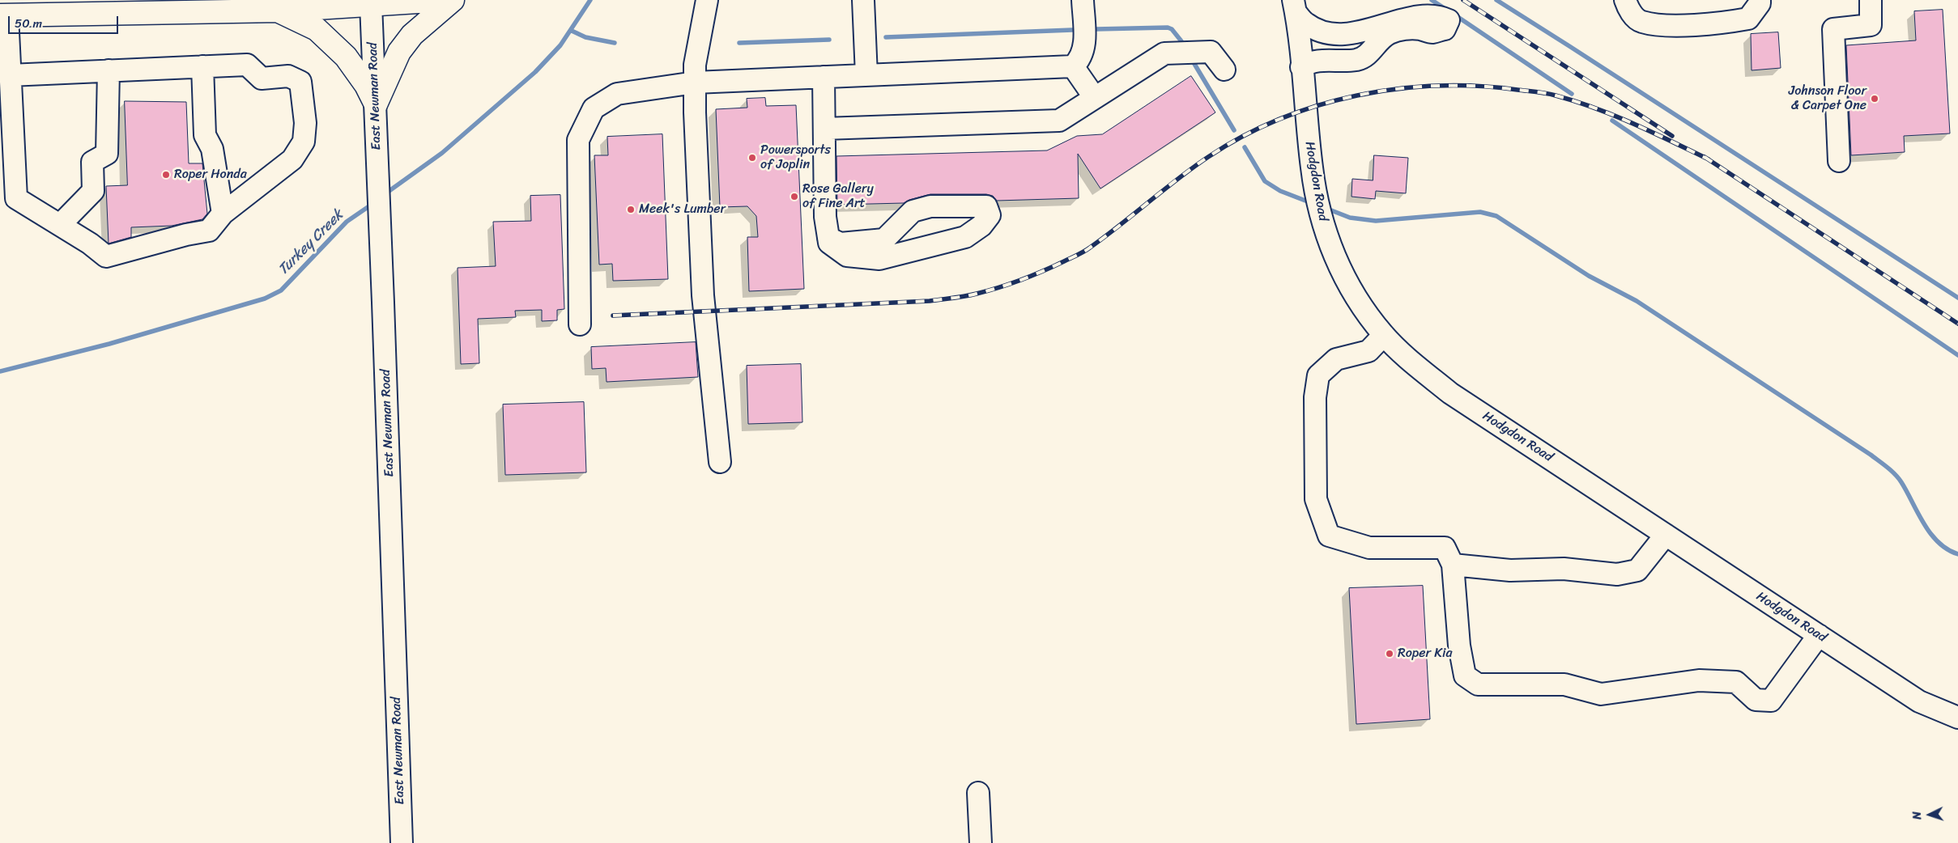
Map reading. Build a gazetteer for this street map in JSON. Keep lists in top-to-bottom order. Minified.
{"streets":{"street":["East Newman Road","Hodgdon Road"]},"water":["Turkey Creek"],"places":["Johnson Floor & Carpet One","Powersports of Joplin","Roper Honda","Rose Gallery of Fine Art","Meek's Lumber","Roper Kia"],"scale_bar":"50 m","north":"left"}
